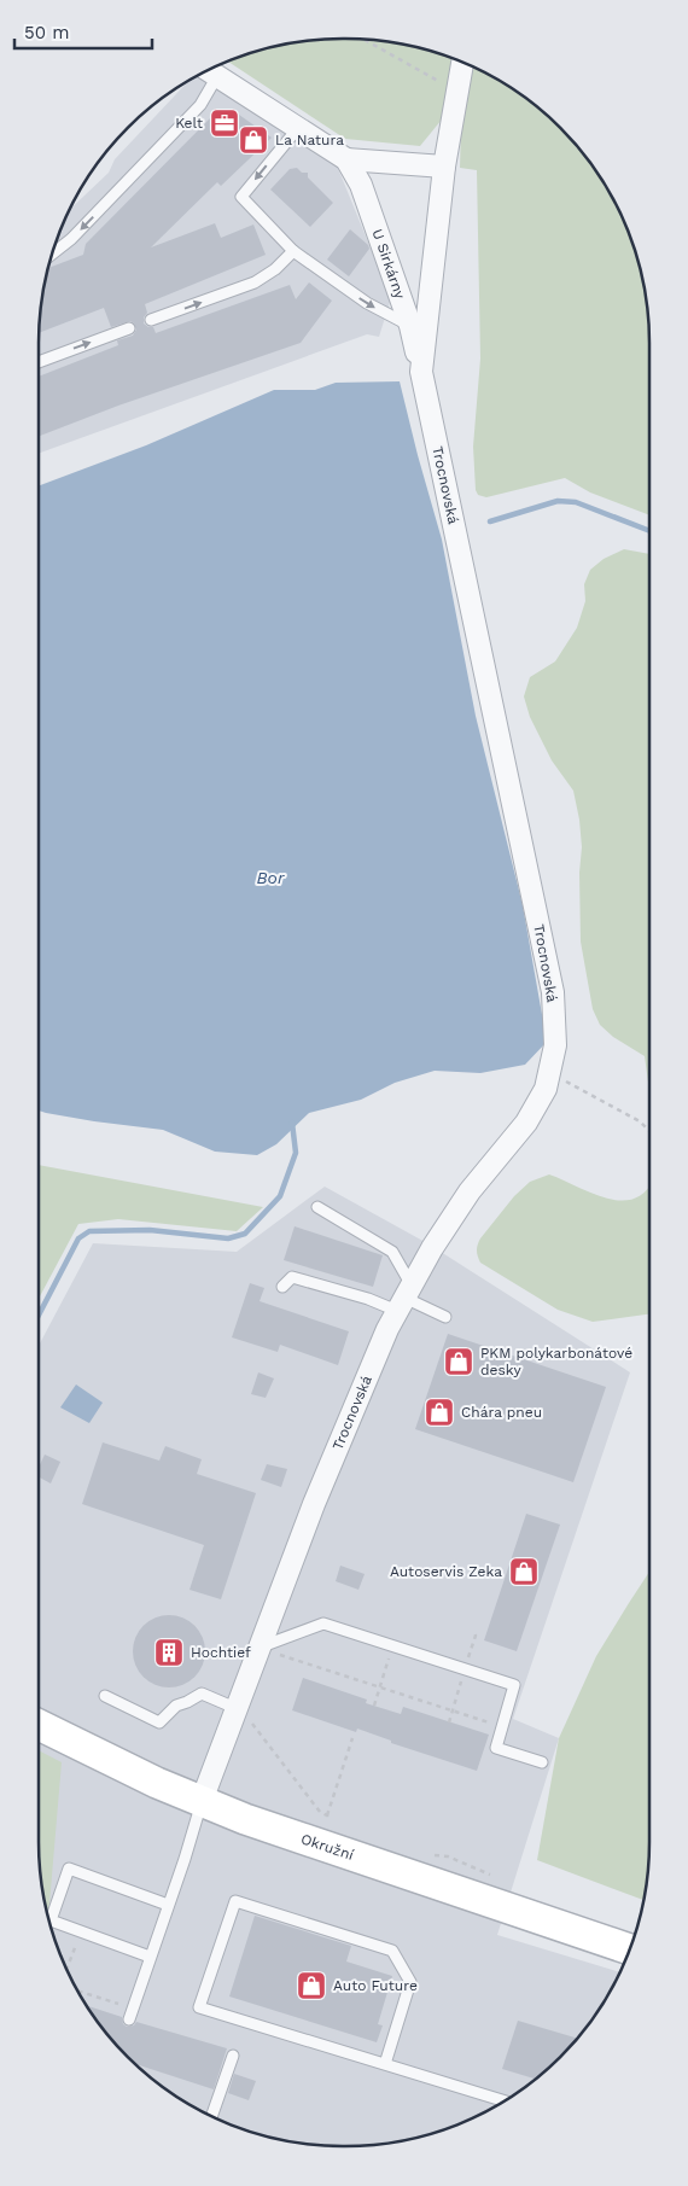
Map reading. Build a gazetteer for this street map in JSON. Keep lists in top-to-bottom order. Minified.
{"streets":{"main road":["Okružní"],"street":["U Sirkárny","Trocnovská"]},"crossings":[["U Sirkárny","Trocnovská"],["Trocnovská","Okružní"]],"water":["Bor"],"places":{"office":["Kelt"],"shop":["La Natura","PKM polykarbonátové desky","Chára pneu","Autoservis Zeka","Auto Future"],"building":["Hochtief"]},"scale_bar":"50 m"}
